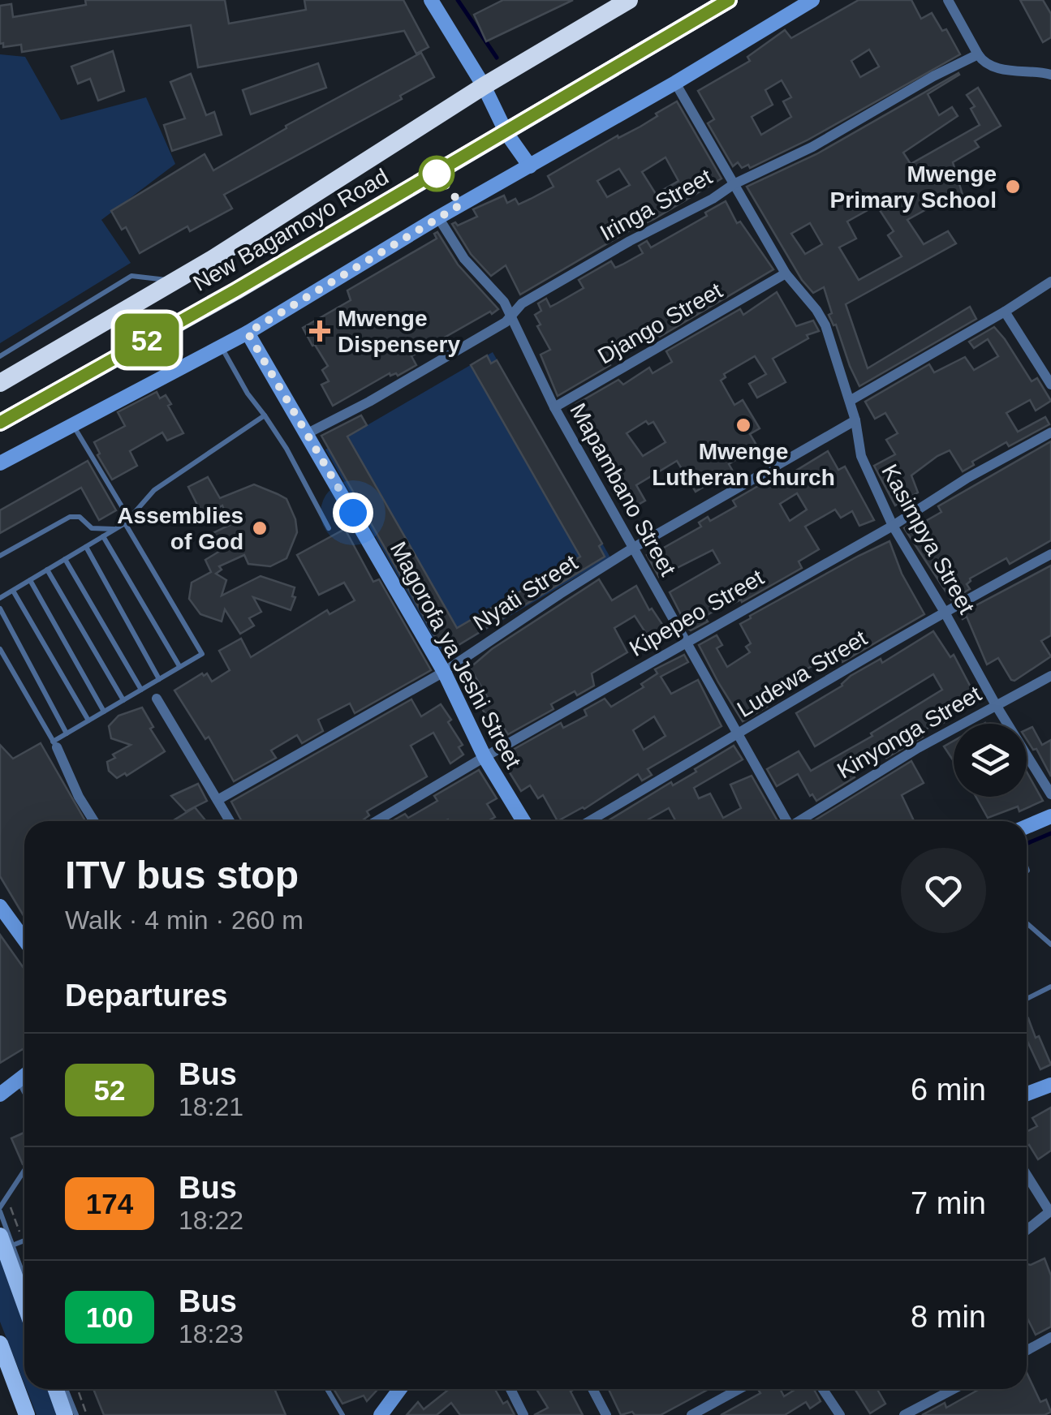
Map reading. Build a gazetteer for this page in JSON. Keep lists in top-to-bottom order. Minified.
{"streets":{"highway":["New Bagamoyo Road"],"street":["Iringa Street","Django Street","Mapambano Street","Kasimpya Street","Nyati Street","Kipepeo Street","Magorofa ya Jeshi Street","Ludewa Street","Kinyonga Street"]},"crossings":[["Iringa Street","Mapambano Street"],["Iringa Street","Kasimpya Street"],["Iringa Street","Magorofa ya Jeshi Street"],["Django Street","Mapambano Street"],["Django Street","Kasimpya Street"],["Mapambano Street","Nyati Street"],["Mapambano Street","Kipepeo Street"],["Mapambano Street","Ludewa Street"],["Kasimpya Street","Nyati Street"],["Kasimpya Street","Kipepeo Street"],["Kasimpya Street","Ludewa Street"],["Kasimpya Street","Kinyonga Street"],["Nyati Street","Magorofa ya Jeshi Street"],["Kipepeo Street","Magorofa ya Jeshi Street"]],"places":{"other":["Mwenge Primary School","Mwenge Lutheran Church","Assemblies of God"],"health":["Mwenge Dispensery"]},"lines":["bus line 52"],"page":{"on_map":"52","heading":[["ITV bus stop","Walk · 4 min · 260 m"],"Departures"],"list":[{"mark":"52","name":"Bus","note":"18:21","value":"6 min"},{"mark":"174","name":"Bus","note":"18:22","value":"7 min"},{"mark":"100","name":"Bus","note":"18:23","value":"8 min"}]}}
